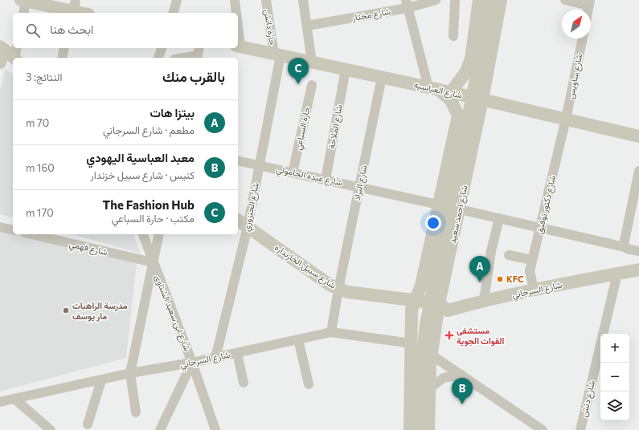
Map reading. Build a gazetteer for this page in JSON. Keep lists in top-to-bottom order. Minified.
{"streets":{"main road":["شارع العباسيه","شارع احمد سعيد","شارع سبيل الخازنداره","شارع السرجاني"],"street":["شارع مختار","حارة دانش","شارع ساويس","شارع الملاحة","حارة السباعي","شارع عبده الحامولي","شارع البراد","شارع دكتور توفيق","شارع الجنزوري","شارع فهمي","شارع ابن سعيد الشناوى","شارع دنش"]},"crossings":[["حارة دانش","شارع العباسيه"],["حارة دانش","شارع الجنزوري"],["شارع ساويس","شارع العباسيه"],["شارع ساويس","شارع دكتور توفيق"],["شارع العباسيه","شارع البراد"],["شارع العباسيه","شارع دكتور توفيق"],["شارع العباسيه","شارع الجنزوري"],["شارع العباسيه","شارع احمد سعيد"],["شارع الملاحة","شارع عبده الحامولي"],["حارة السباعي","شارع عبده الحامولي"],["شارع عبده الحامولي","شارع البراد"],["شارع عبده الحامولي","شارع الجنزوري"],["شارع البراد","شارع سبيل الخازنداره"],["شارع البراد","شارع السرجاني"],["شارع دكتور توفيق","شارع السرجاني"],["شارع الجنزوري","شارع سبيل الخازنداره"],["شارع الجنزوري","شارع السرجاني"],["شارع احمد سعيد","شارع سبيل الخازنداره"],["شارع احمد سعيد","شارع السرجاني"],["شارع فهمي","شارع ابن سعيد الشناوى"],["شارع سبيل الخازنداره","شارع السرجاني"],["شارع السرجاني","شارع ابن سعيد الشناوى"],["شارع السرجاني","شارع دنش"]],"places":{"other":["KFC","مدرسة الراهبات مار يوسف"],"health":["مستشفى القوات الجوية"]},"north":"top right","page":{"search":"ابحث هنا","pins":["C","A","B"],"heading":["بالقرب منك","النتائج: 3"],"list":[{"mark":"A","name":"بيتزا هات","note":"مطعم · شارع السرجاني","value":"70 m"},{"mark":"B","name":"معبد العباسية اليهودي","note":"كنيس · شارع سبيل خزندار","value":"160 m"},{"mark":"C","name":"The Fashion Hub","note":"مكتب · حارة السباعي","value":"170 m"}],"map_buttons":["+","−"]}}
